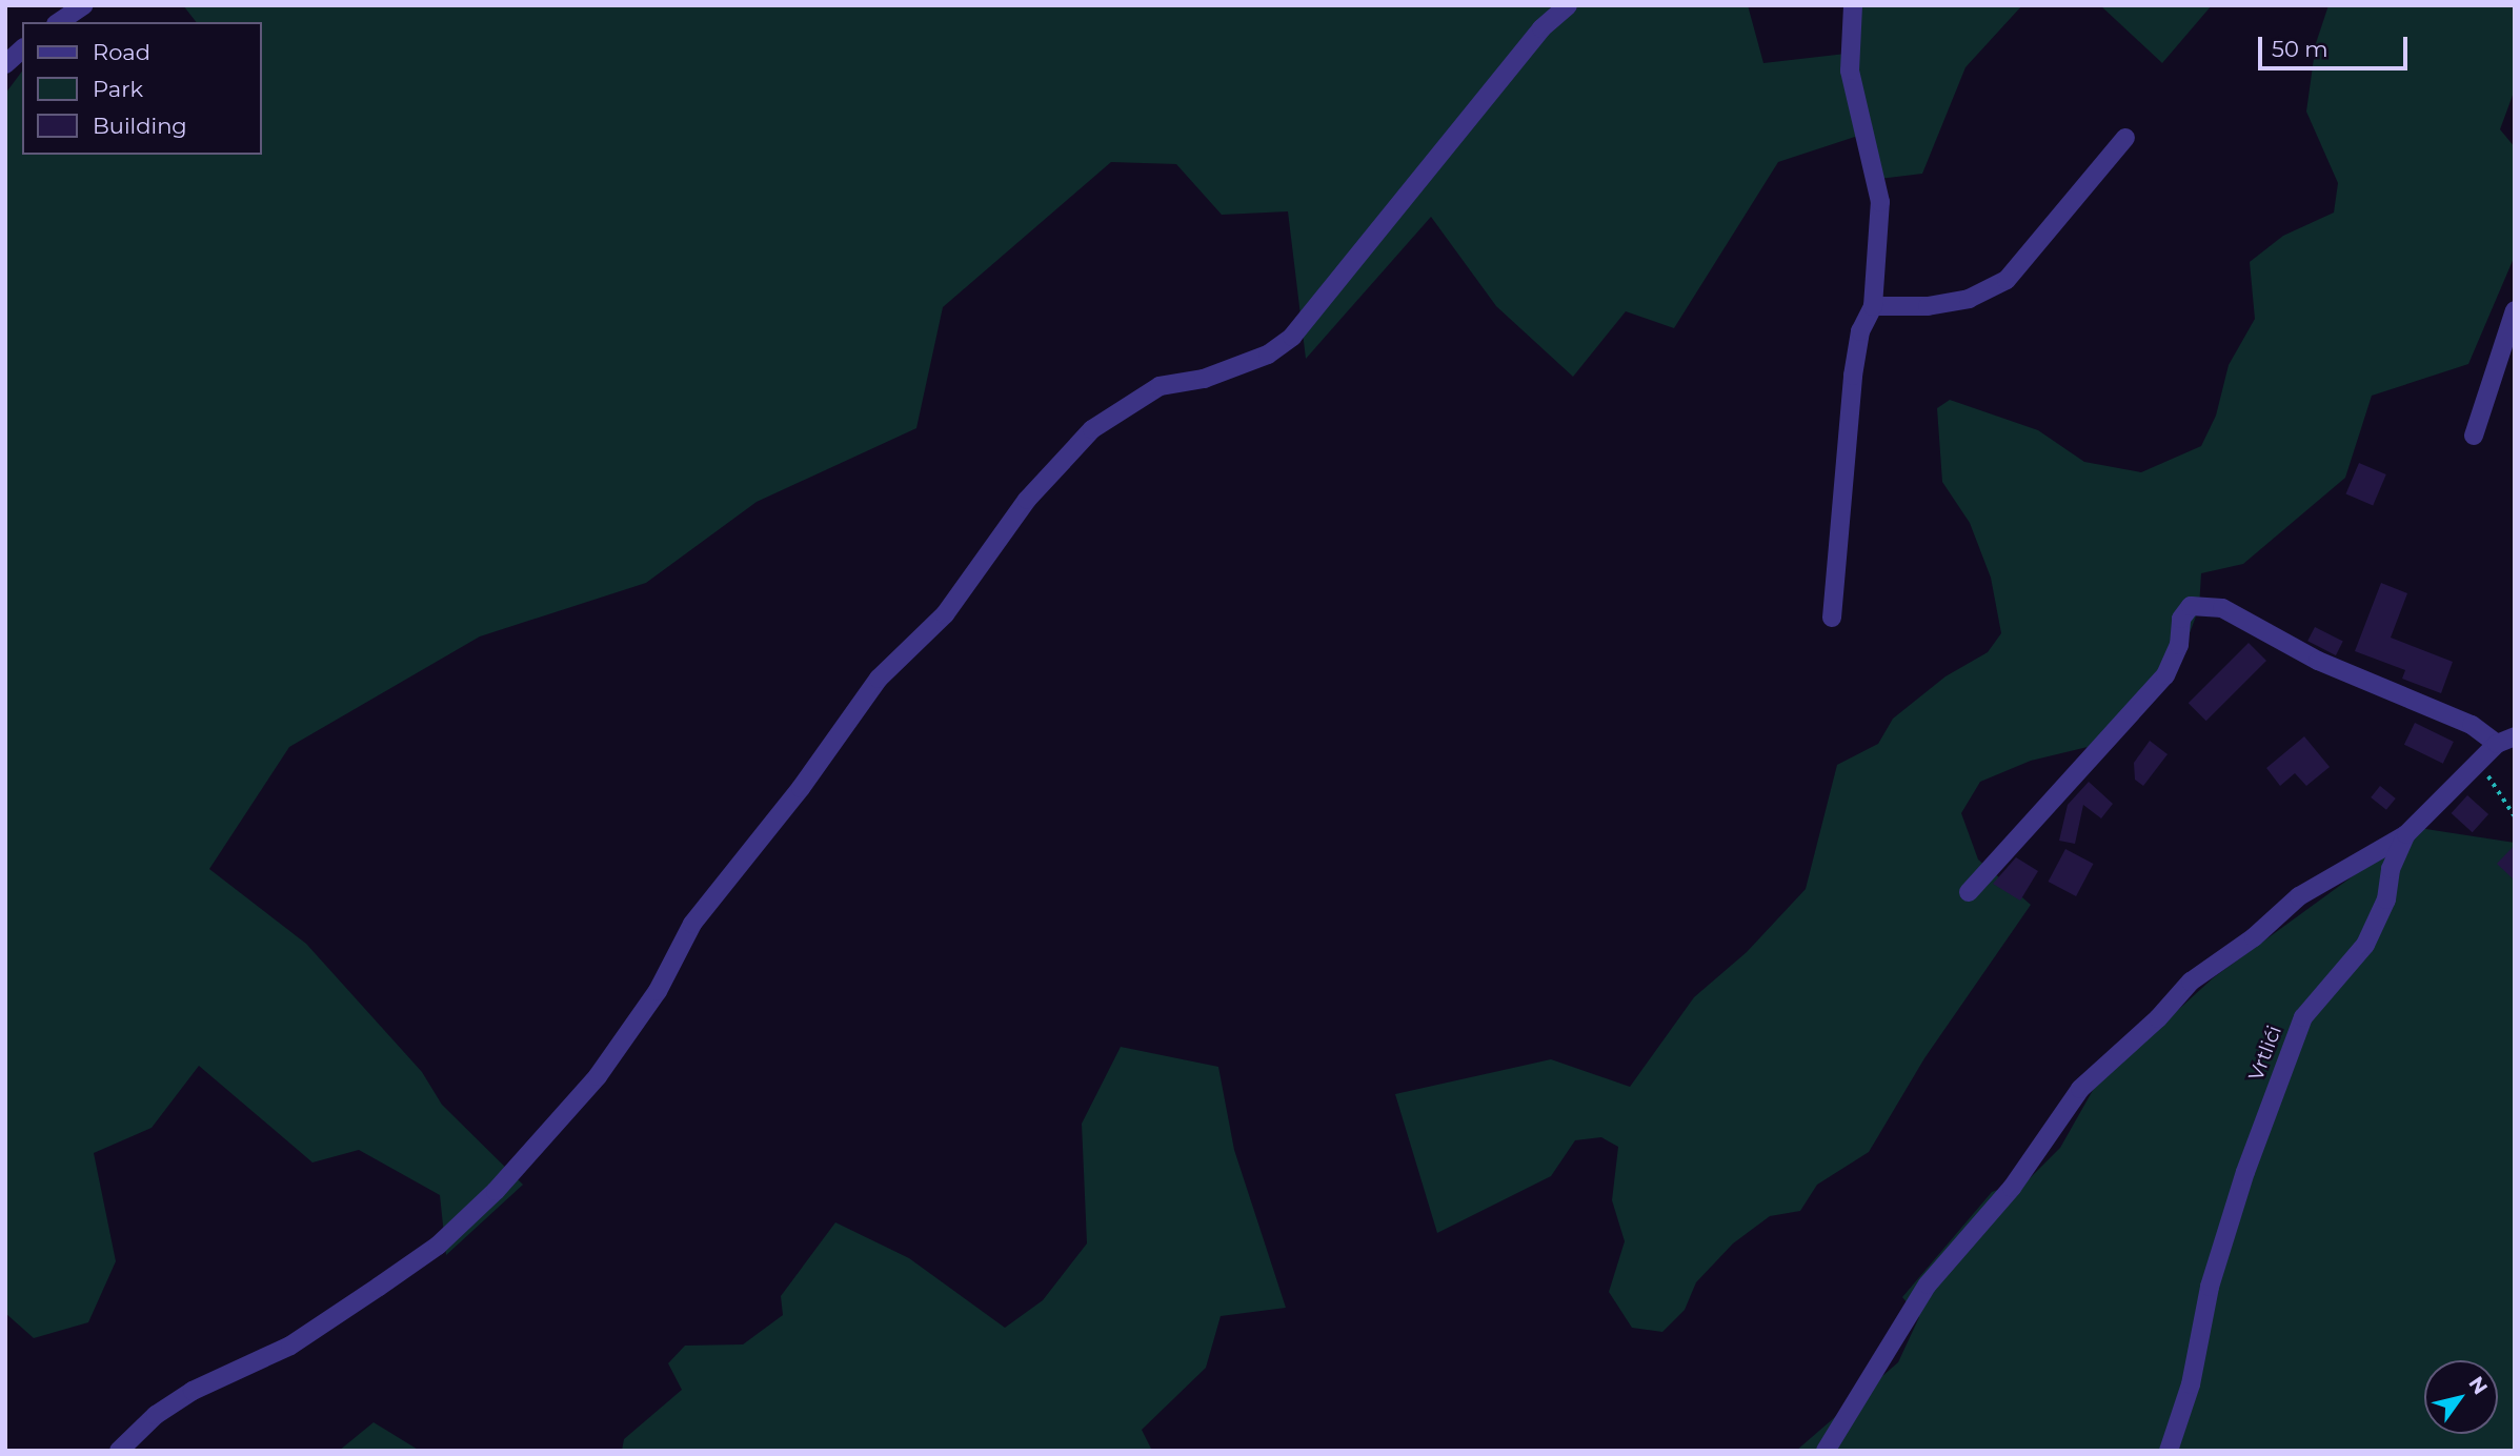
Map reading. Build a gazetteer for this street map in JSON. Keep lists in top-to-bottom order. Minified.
{"streets":{"street":["Vrtlići"]},"legend":["Road","Park","Building"],"scale_bar":"50 m","north":"top right"}
